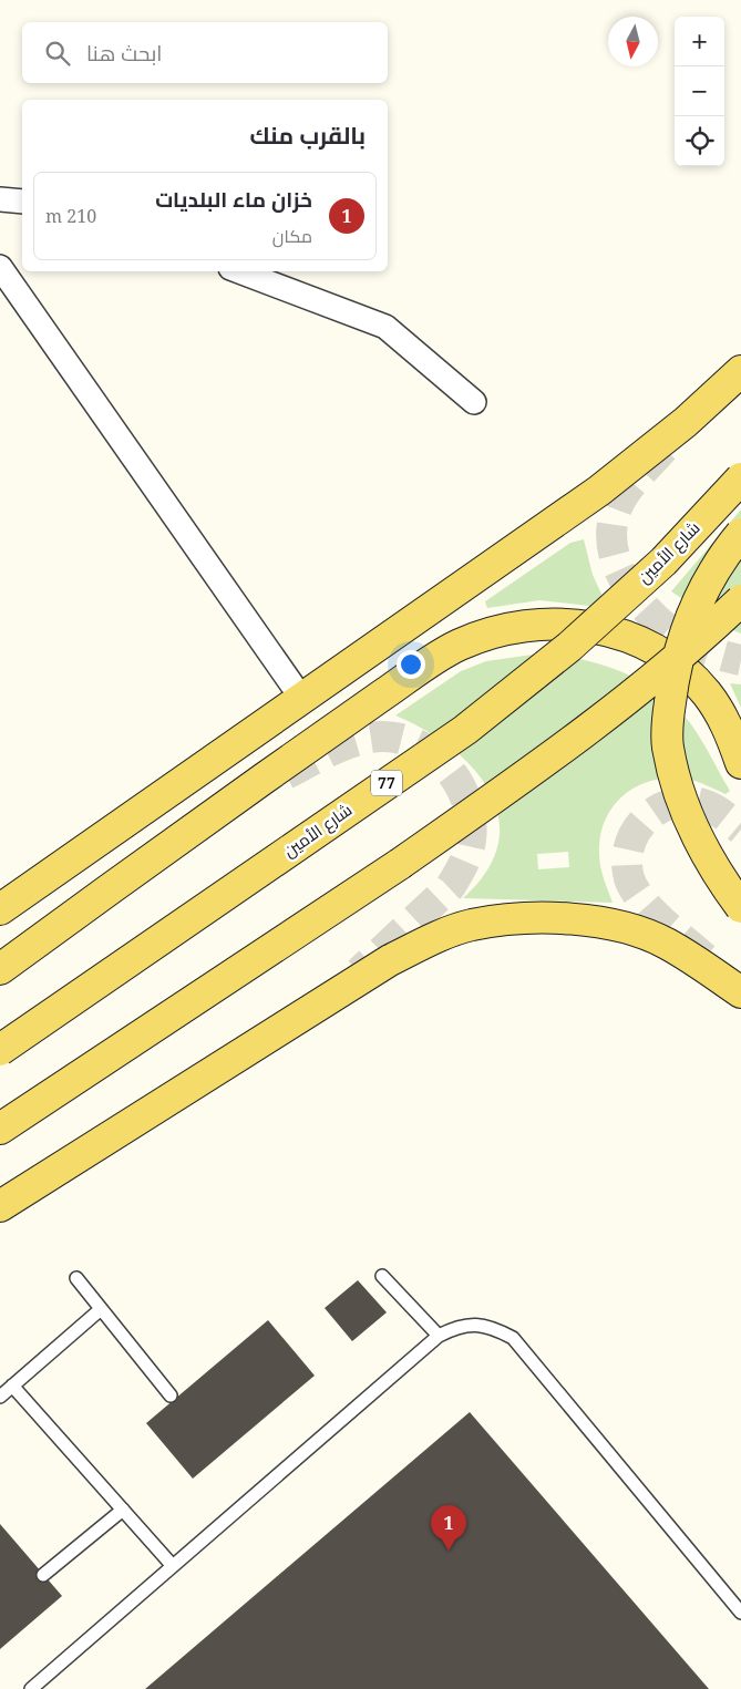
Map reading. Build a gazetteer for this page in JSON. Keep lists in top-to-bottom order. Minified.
{"streets":{"main road":["شارع الأمين","77"]},"north":"bottom","page":{"map_buttons":["+","−"],"search":"ابحث هنا","heading":"بالقرب منك","list":[{"mark":"1","name":"خزان ماء البلديات","note":"مكان","value":"210 m"}],"pins":"1"}}
